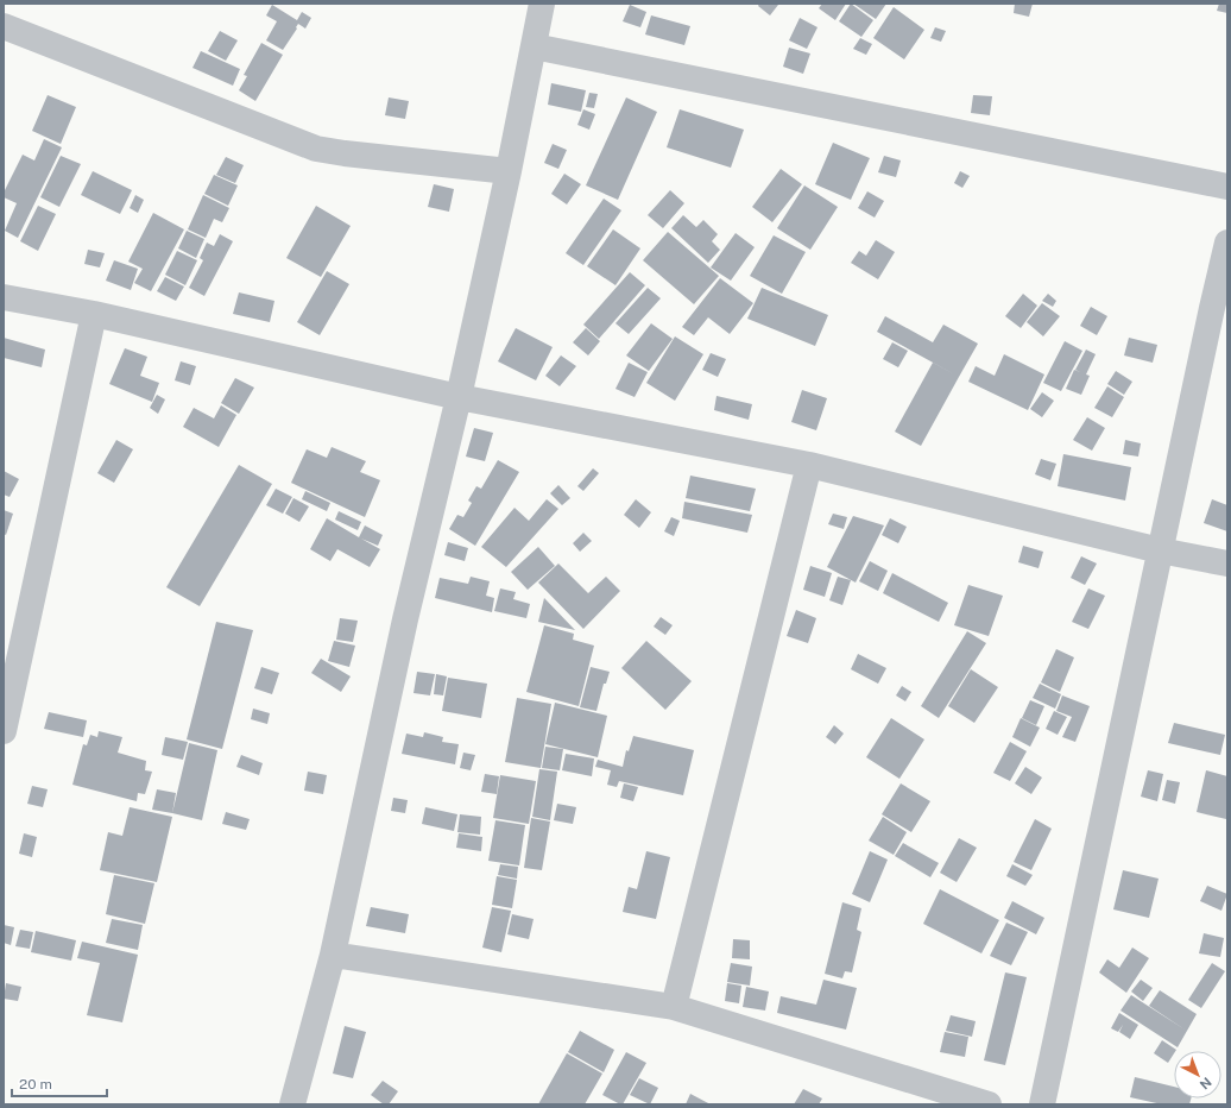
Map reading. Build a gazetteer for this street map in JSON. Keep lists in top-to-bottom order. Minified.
{"scale_bar":"20 m","north":"bottom right"}
